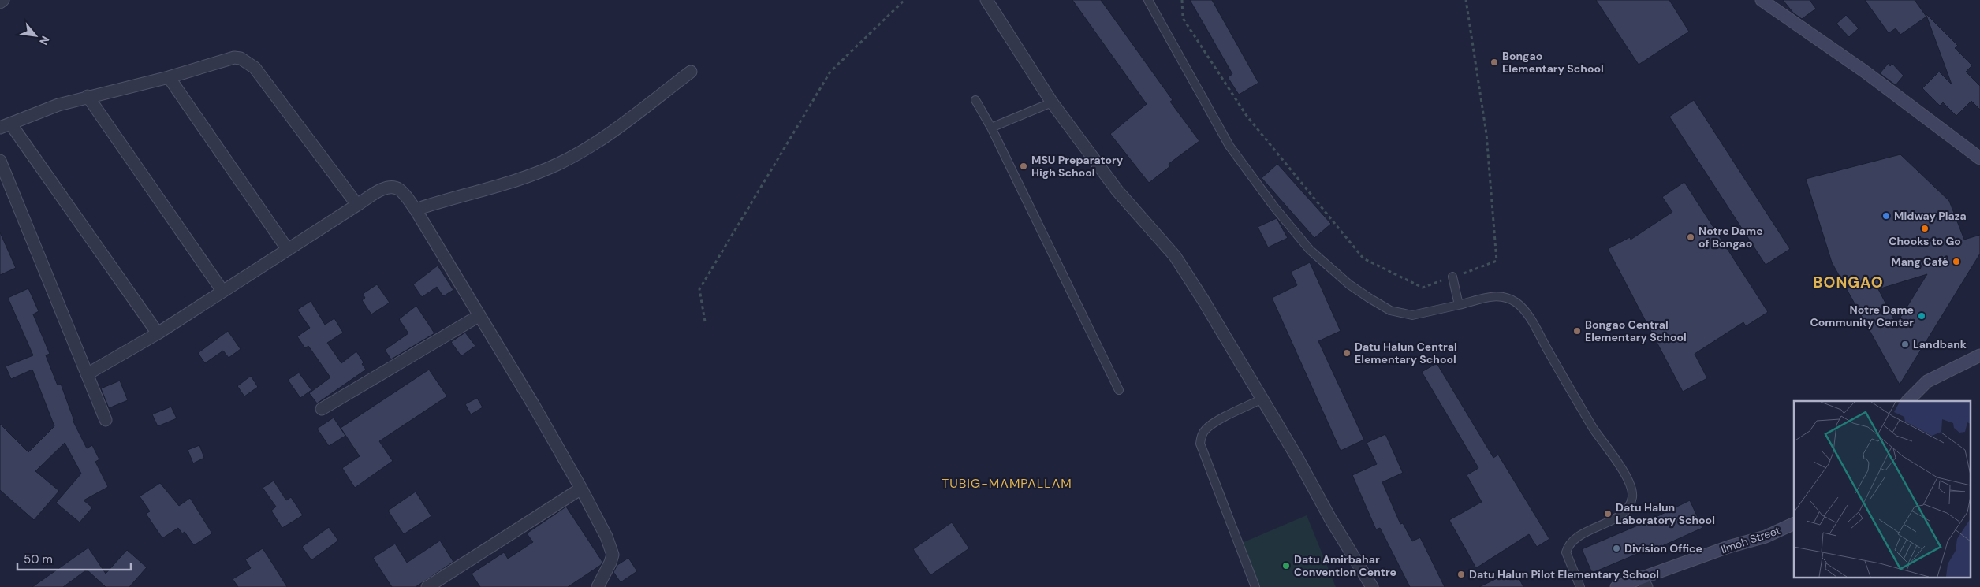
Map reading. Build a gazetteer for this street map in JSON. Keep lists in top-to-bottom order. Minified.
{"streets":{"street":["Ilmoh Street"]},"districts":["BONGAO","TUBIG-MAMPALLAM"],"places":["Bongao Elementary School","MSU Preparatory High School","Midway Plaza","Chooks to Go","Notre Dame of Bongao","Mang Café","Notre Dame Community Center","Bongao Central Elementary School","Landbank","Datu Halun Central Elementary School","Datu Halun Laboratory School","Division Office","Datu Amirbahar Convention Centre","Datu Halun Pilot Elementary School"],"scale_bar":"50 m","north":"bottom right"}
